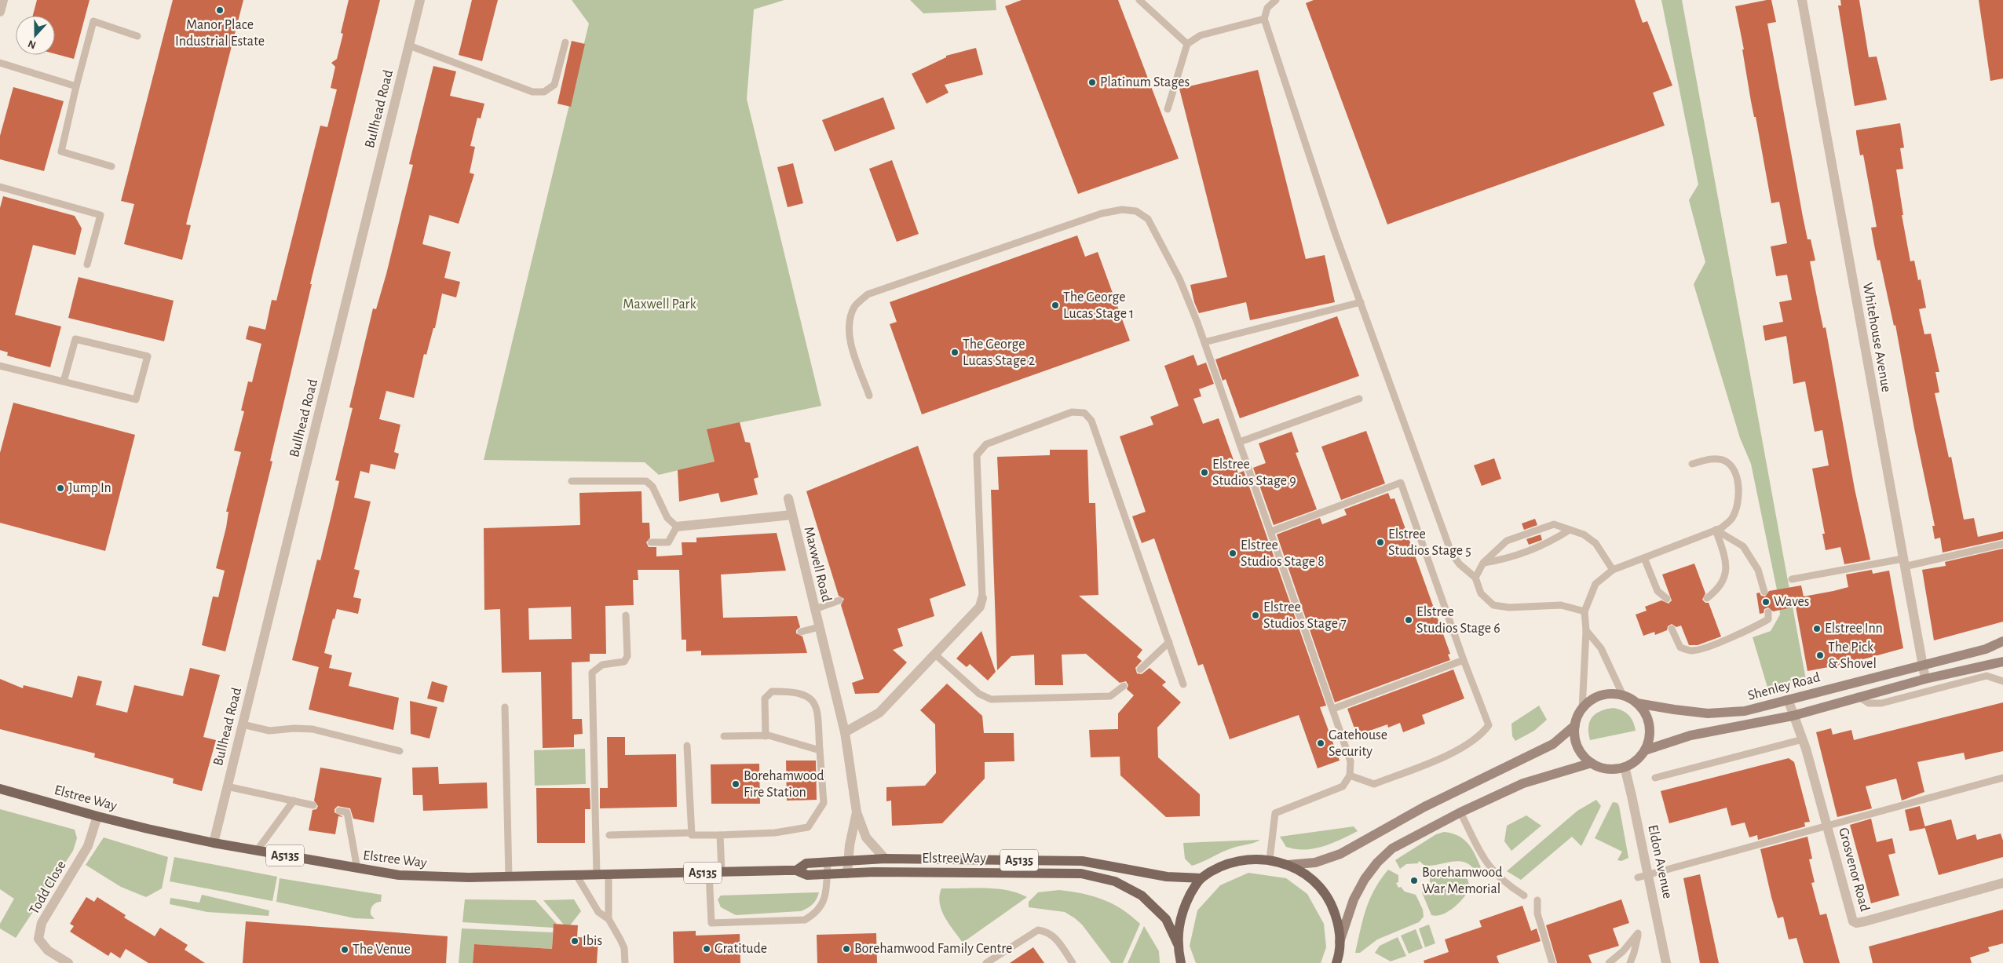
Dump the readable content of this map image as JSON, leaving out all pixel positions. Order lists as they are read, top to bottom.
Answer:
{
  "streets": {
    "main road": ["Shenley Road", "Elstree Way", "A5135"],
    "street": [
      "Bullhead Road",
      "Whitehouse Avenue",
      "Maxwell Road",
      "Eldon Avenue",
      "Grosvenor Road",
      "Todd Close"
    ]
  },
  "crossings": [
    ["Bullhead Road", "Elstree Way"],
    ["Whitehouse Avenue", "Shenley Road"],
    ["Maxwell Road", "Elstree Way"],
    ["Shenley Road", "Eldon Avenue"],
    ["Shenley Road", "Grosvenor Road"],
    ["Elstree Way", "Todd Close"]
  ],
  "parks": ["Maxwell Park"],
  "places": [
    "Manor Place Industrial Estate",
    "Platinum Stages",
    "The George Lucas Stage 1",
    "The George Lucas Stage 2",
    "Elstree Studios Stage 9",
    "Jump In",
    "Elstree Studios Stage 5",
    "Elstree Studios Stage 8",
    "Waves",
    "Elstree Studios Stage 7",
    "Elstree Studios Stage 6",
    "Elstree Inn",
    "The Pick & Shovel",
    "Gatehouse Security",
    "Borehamwood Fire Station",
    "Borehamwood War Memorial",
    "Ibis",
    "Gratitude",
    "Borehamwood Family Centre",
    "The Venue"
  ],
  "north": "bottom"
}
